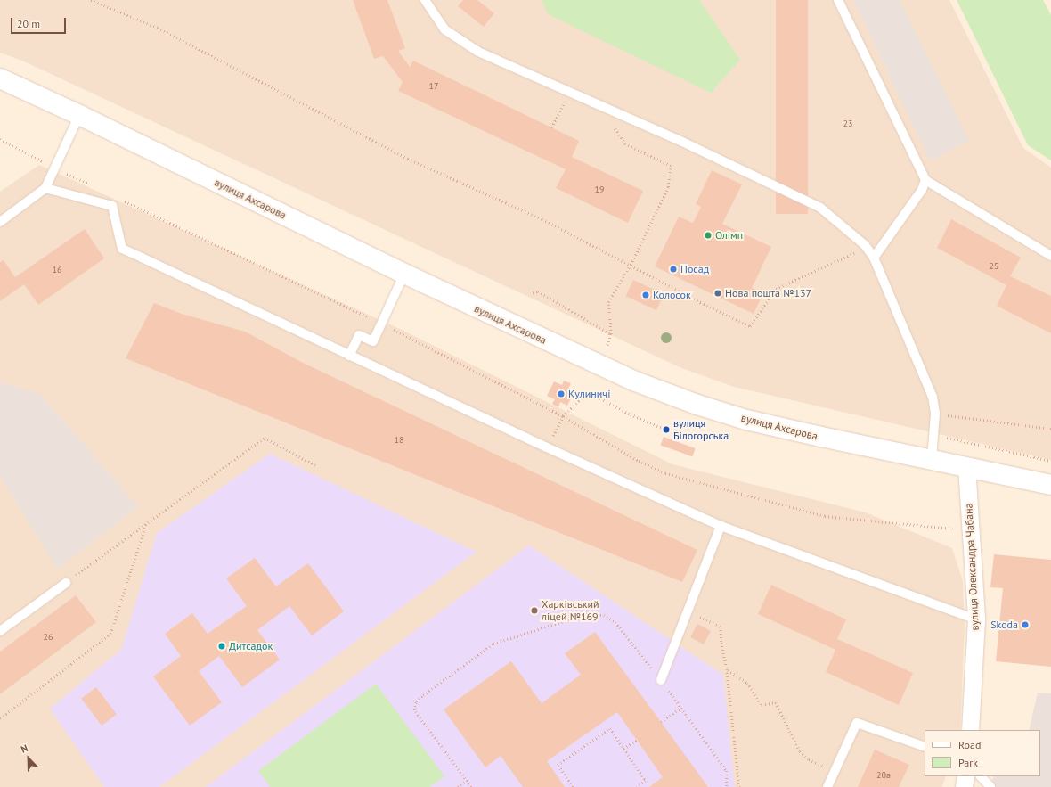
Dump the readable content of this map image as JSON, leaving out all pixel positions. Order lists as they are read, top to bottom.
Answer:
{
  "streets": {
    "main road": ["вулиця Ахсарова"],
    "street": ["вулиця Олександра Чабана"]
  },
  "crossings": [
    ["вулиця Ахсарова", "вулиця Олександра Чабана"]
  ],
  "places": [
    "Олімп",
    "Посад",
    "Нова пошта №137",
    "Колосок",
    "Кулиничі",
    "вулиця Білогорська",
    "Харківський ліцей №169",
    "Skoda",
    "Дитсадок"
  ],
  "house_numbers": [
    "17",
    "23",
    "19",
    "25",
    "16",
    "18",
    "26",
    "20а"
  ],
  "legend": ["Road", "Park"],
  "scale_bar": "20 m",
  "north": "top left"
}
